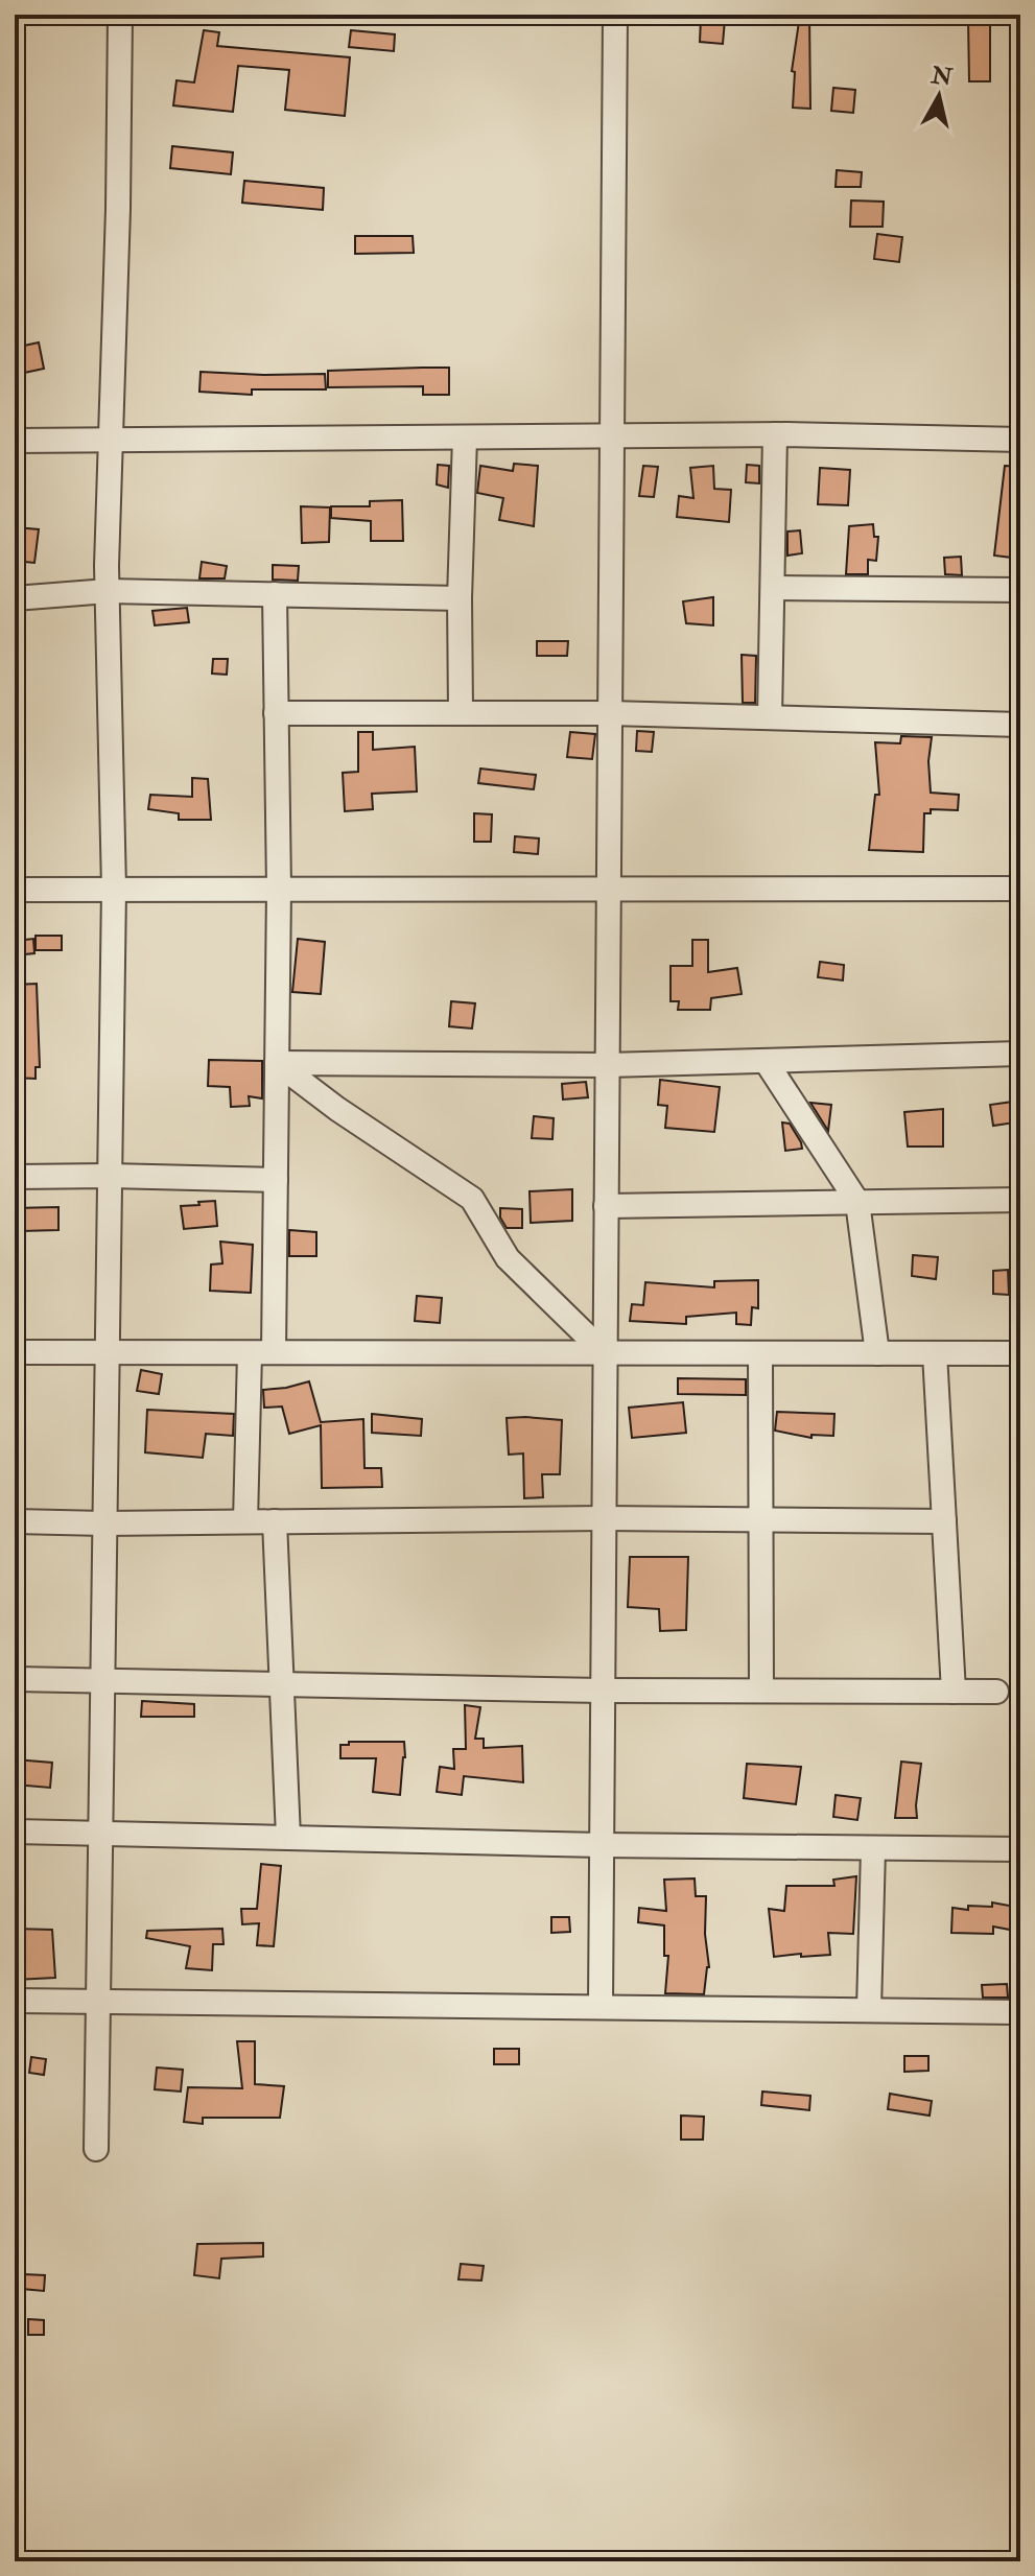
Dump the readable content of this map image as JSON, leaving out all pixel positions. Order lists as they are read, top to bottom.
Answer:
{
  "north": "top"
}
